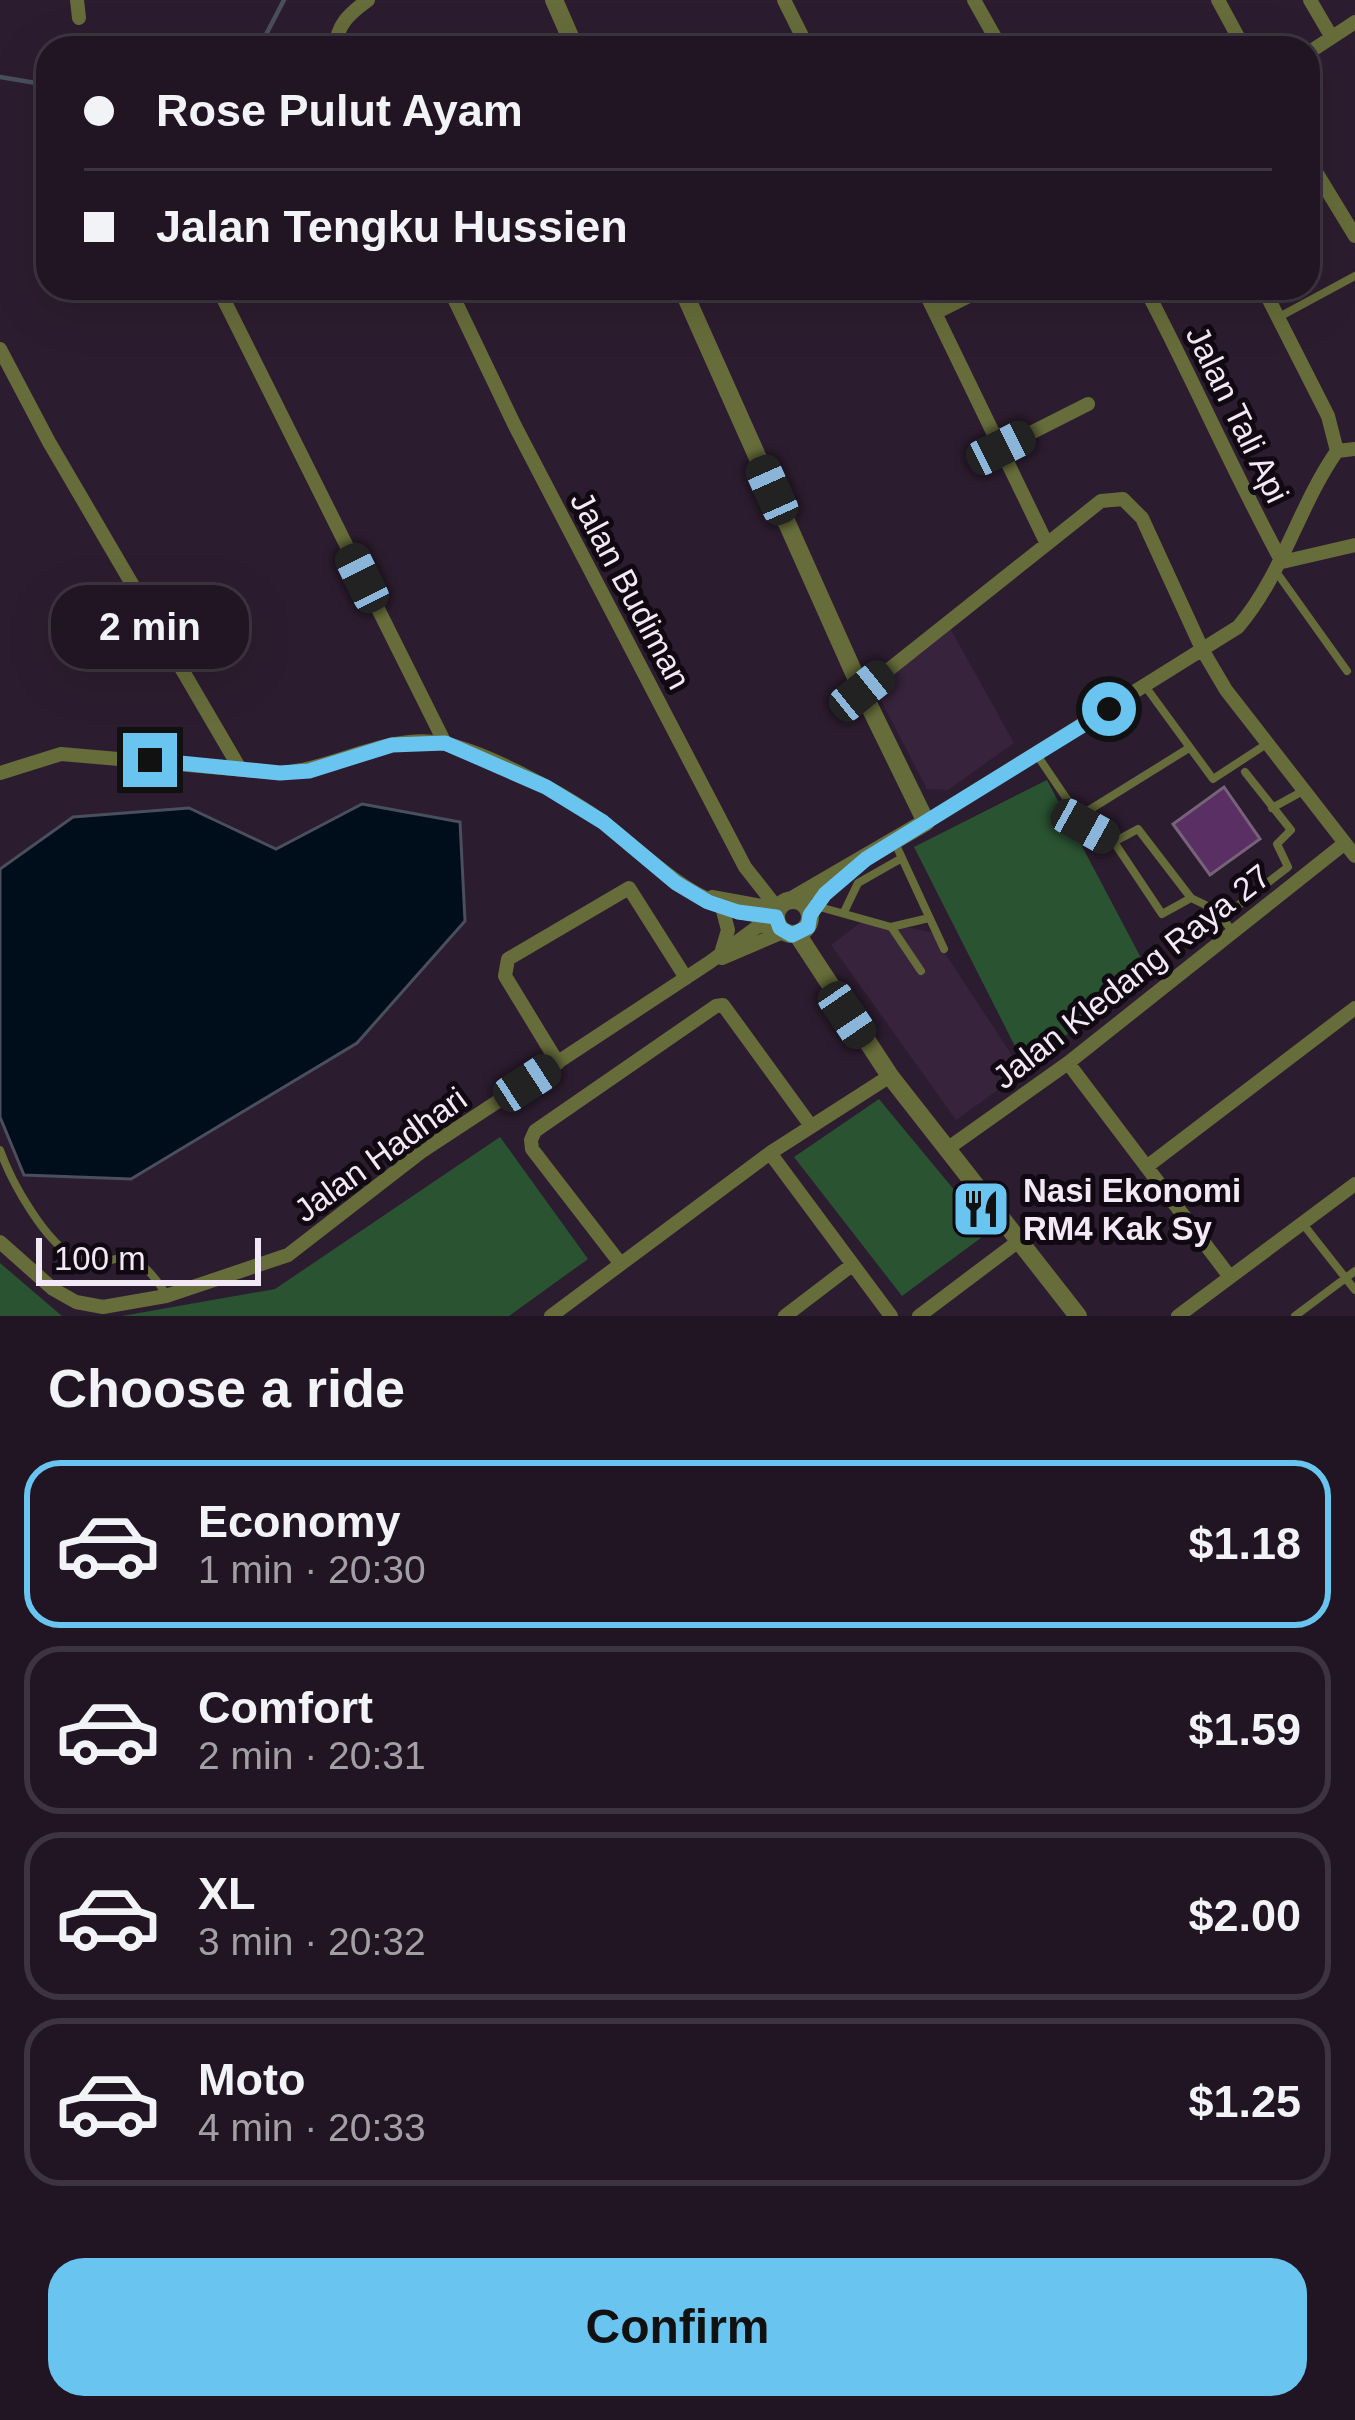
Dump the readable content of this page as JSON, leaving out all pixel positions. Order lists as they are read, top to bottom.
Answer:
{
  "streets": {
    "street": [
      "Jalan Tali Api",
      "Jalan Budiman",
      "Jalan Kledang Raya 27",
      "Jalan Hadhari"
    ]
  },
  "crossings": [
    ["Jalan Budiman", "Jalan Hadhari"]
  ],
  "places": {
    "restaurant": ["Nasi Ekonomi RM4 Kak Sy"]
  },
  "scale_bar": "100 m",
  "page": {
    "banner": ["Rose Pulut Ayam", "Jalan Tengku Hussien"],
    "bubble": "2 min",
    "scale": "100 m",
    "heading": "Choose a ride",
    "list": [
      {
        "name": "Economy",
        "note": "1 min · 20:30",
        "value": "$1.18"
      },
      {
        "name": "Comfort",
        "note": "2 min · 20:31",
        "value": "$1.59"
      },
      {
        "name": "XL",
        "note": "3 min · 20:32",
        "value": "$2.00"
      },
      {
        "name": "Moto",
        "note": "4 min · 20:33",
        "value": "$1.25"
      }
    ],
    "buttons": "Confirm"
  }
}
